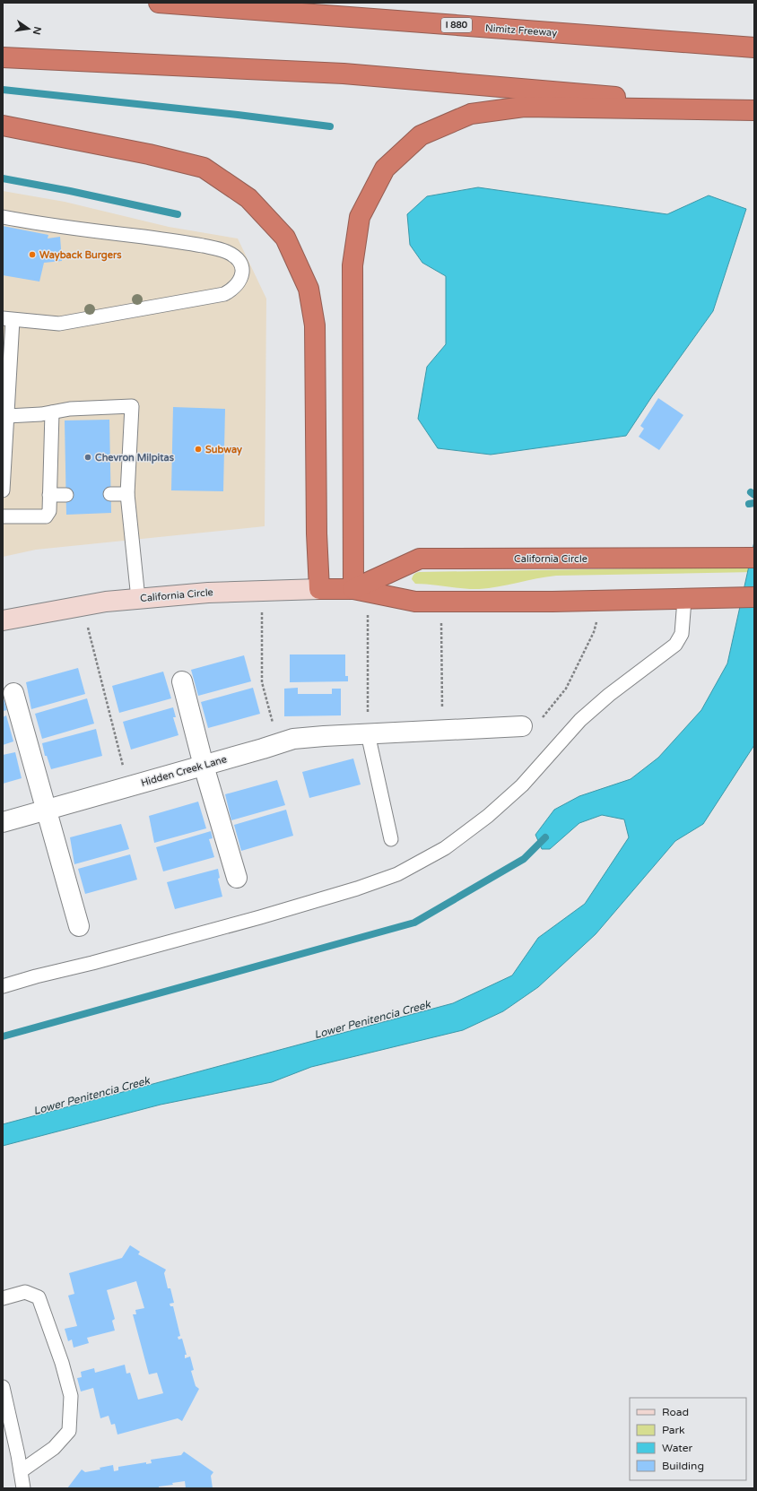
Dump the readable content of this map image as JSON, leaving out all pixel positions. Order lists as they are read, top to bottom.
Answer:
{
  "streets": {
    "highway": ["I 880", "Nimitz Freeway", "California Circle"],
    "street": ["Hidden Creek Lane"]
  },
  "water": ["Lower Penitencia Creek"],
  "places": ["Wayback Burgers", "Subway", "Chevron Milpitas"],
  "legend": [
    "Road",
    "Park",
    "Water",
    "Building"
  ],
  "north": "right"
}
